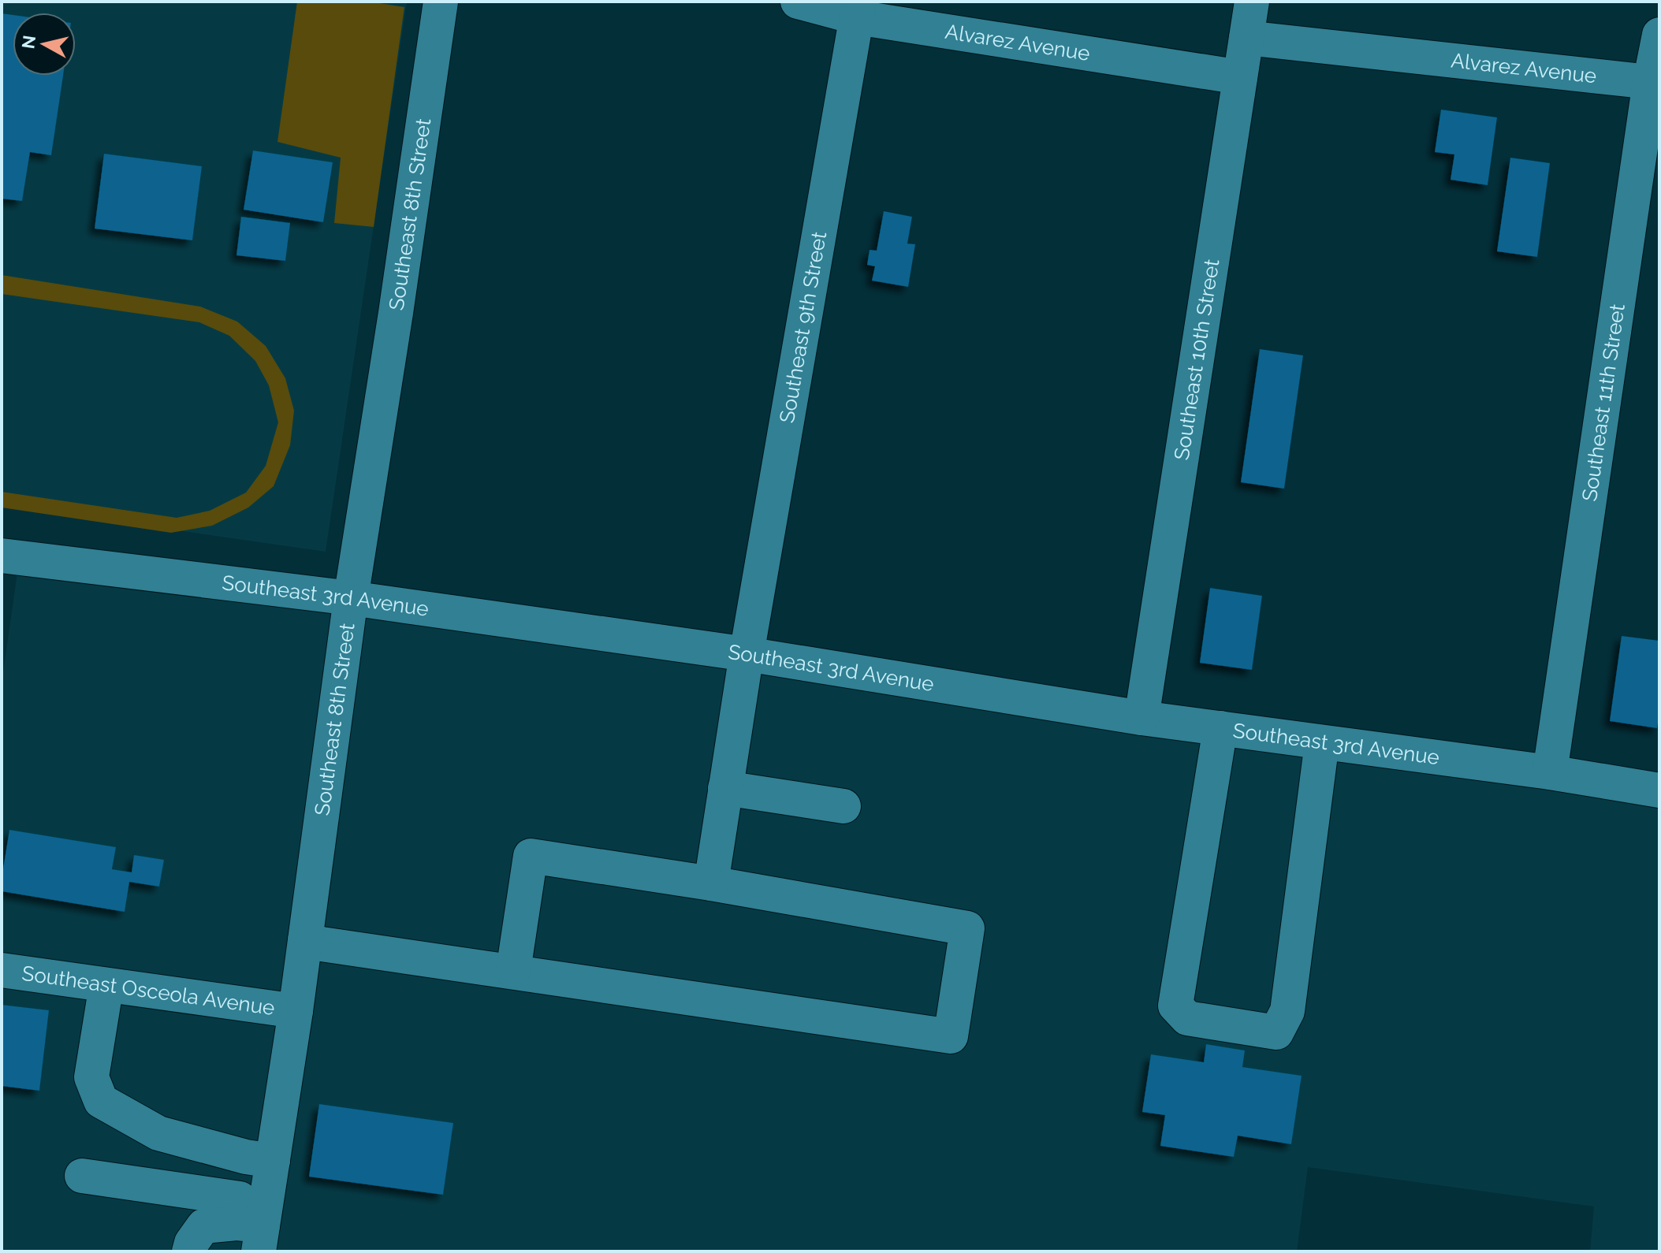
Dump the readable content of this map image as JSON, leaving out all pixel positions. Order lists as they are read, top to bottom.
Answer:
{
  "streets": {
    "street": [
      "Alvarez Avenue",
      "Southeast 8th Street",
      "Southeast 9th Street",
      "Southeast 10th Street",
      "Southeast 11th Street",
      "Southeast 3rd Avenue",
      "Southeast Osceola Avenue"
    ]
  },
  "crossings": [
    ["Alvarez Avenue", "Southeast 9th Street"],
    ["Alvarez Avenue", "Southeast 10th Street"],
    ["Alvarez Avenue", "Southeast 11th Street"],
    ["Southeast 8th Street", "Southeast 3rd Avenue"],
    ["Southeast 8th Street", "Southeast Osceola Avenue"],
    ["Southeast 9th Street", "Southeast 3rd Avenue"],
    ["Southeast 10th Street", "Southeast 3rd Avenue"],
    ["Southeast 11th Street", "Southeast 3rd Avenue"]
  ],
  "north": "left"
}
